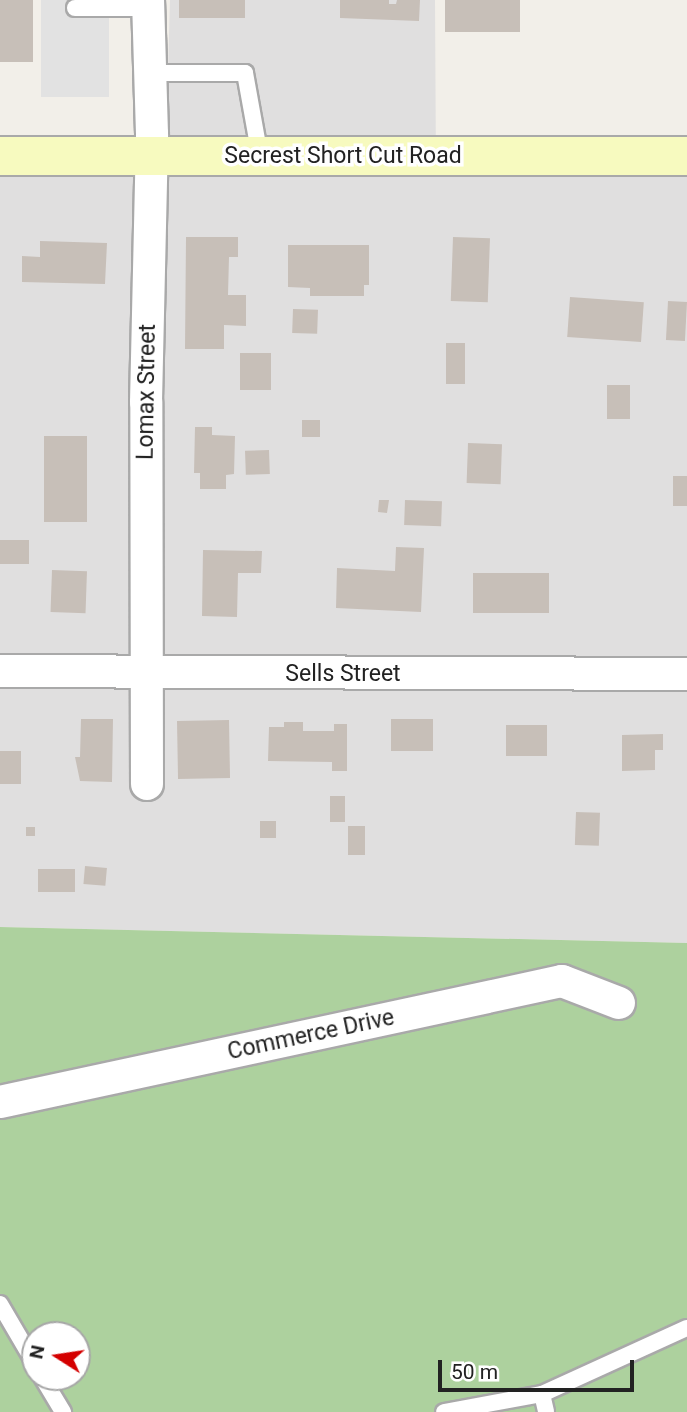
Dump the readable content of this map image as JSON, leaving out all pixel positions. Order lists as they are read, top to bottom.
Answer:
{
  "streets": {
    "street": [
      "Secrest Short Cut Road",
      "Lomax Street",
      "Sells Street",
      "Commerce Drive"
    ]
  },
  "crossings": [
    ["Secrest Short Cut Road", "Lomax Street"],
    ["Lomax Street", "Sells Street"]
  ],
  "scale_bar": "50 m",
  "north": "left"
}
